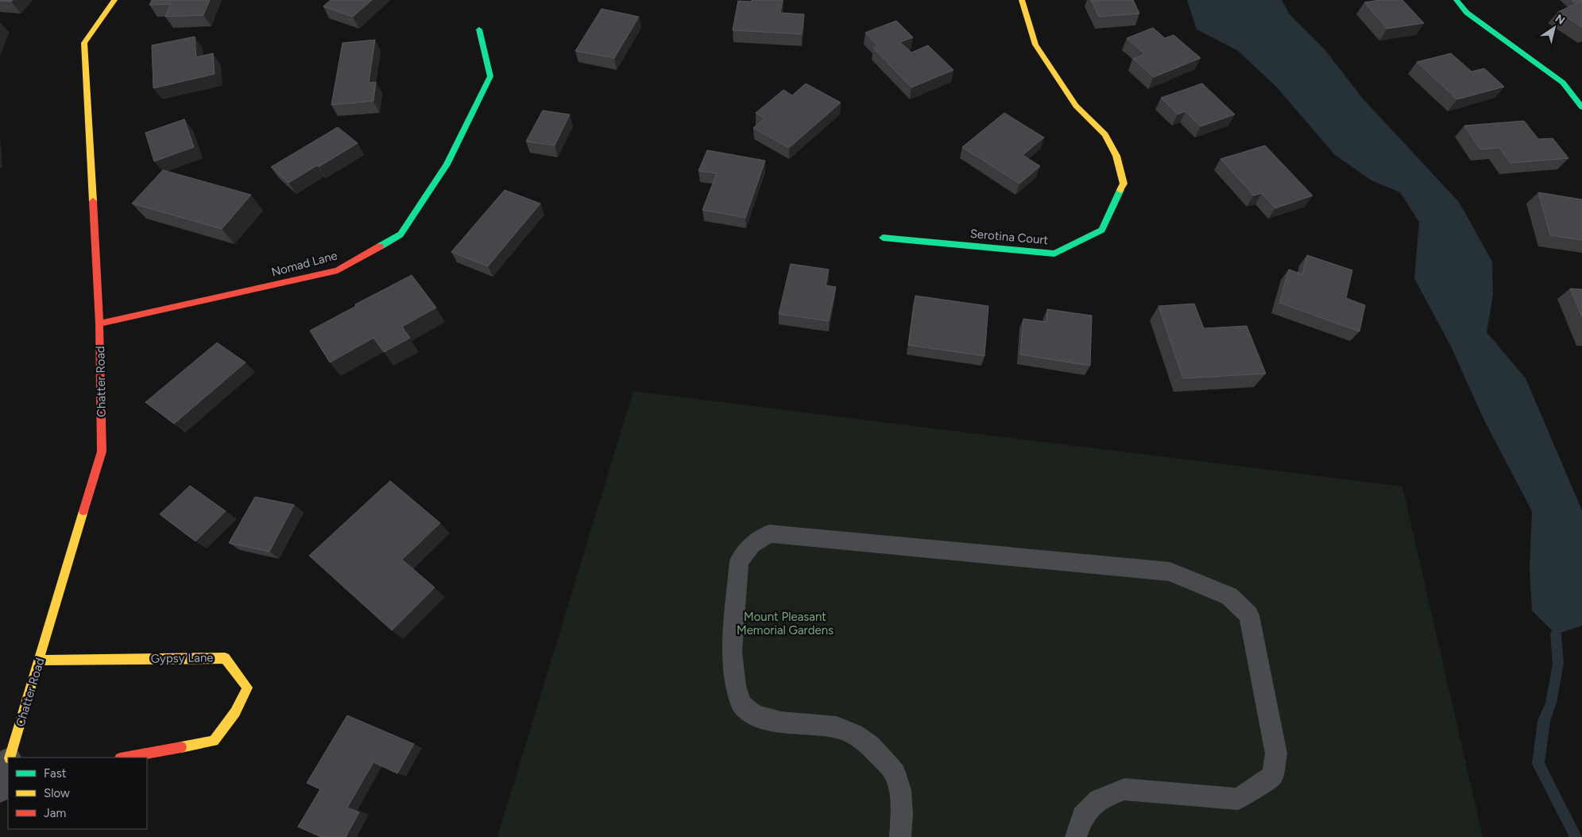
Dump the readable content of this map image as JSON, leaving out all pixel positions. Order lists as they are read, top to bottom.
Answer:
{
  "streets": {
    "street": [
      "Serotina Court",
      "Nomad Lane",
      "Chatter Road",
      "Gypsy Lane"
    ]
  },
  "crossings": [
    ["Nomad Lane", "Chatter Road"],
    ["Chatter Road", "Gypsy Lane"]
  ],
  "parks": ["Mount Pleasant Memorial Gardens"],
  "legend": ["Fast", "Slow", "Jam"],
  "north": "top right"
}
